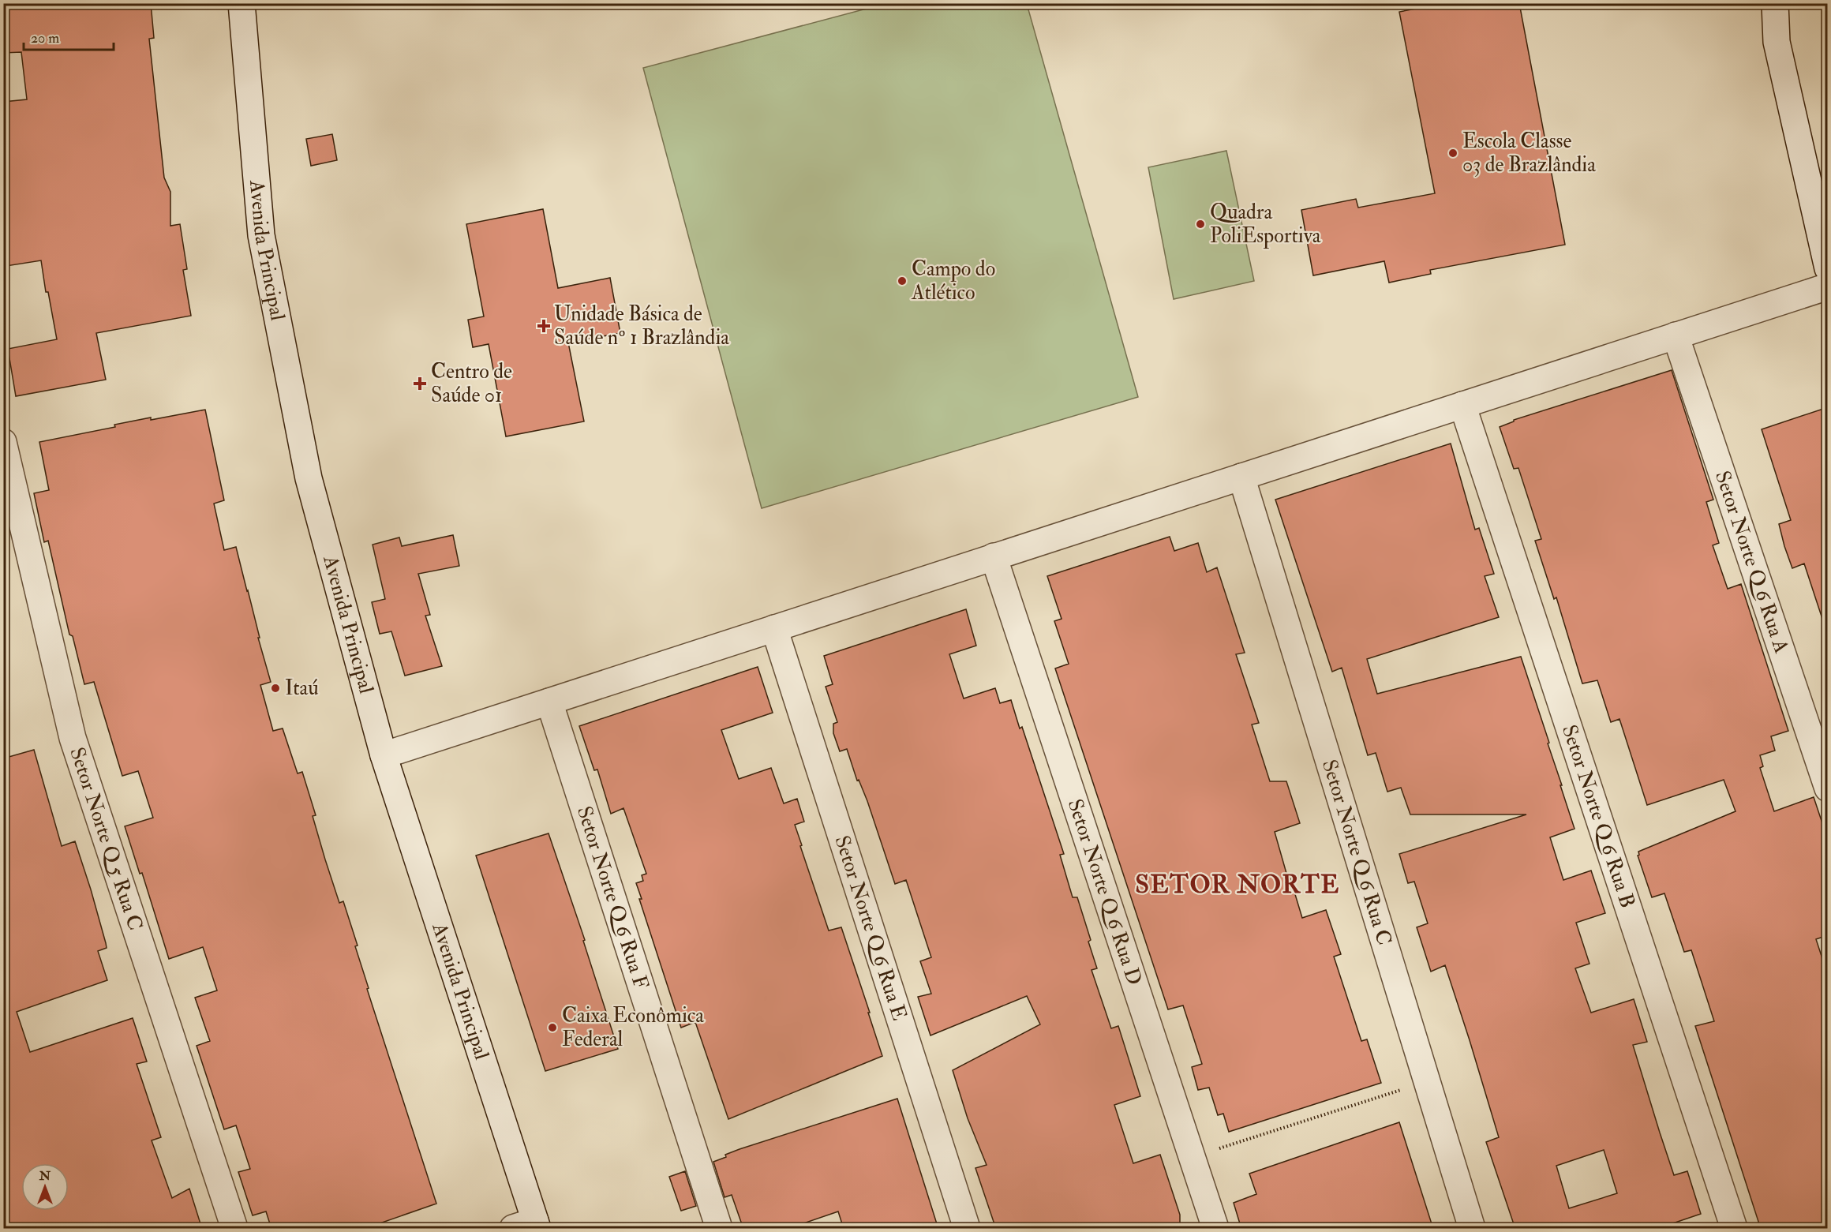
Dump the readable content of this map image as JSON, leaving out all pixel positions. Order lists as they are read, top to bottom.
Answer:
{
  "streets": {
    "street": [
      "Avenida Principal",
      "Setor Norte Q 6 Rua A",
      "Setor Norte Q 6 Rua B",
      "Setor Norte Q 5 Rua C",
      "Setor Norte Q 6 Rua C",
      "Setor Norte Q 6 Rua D",
      "Setor Norte Q 6 Rua F",
      "Setor Norte Q 6 Rua E"
    ]
  },
  "districts": ["SETOR NORTE"],
  "places": {
    "other": [
      "Escola Classe 03 de Brazlândia",
      "Quadra PoliEsportiva",
      "Campo do Atlético",
      "Itaú",
      "Caixa Econômica Federal"
    ],
    "health": ["Unidade Básica de Saúde nº 1 Brazlândia", "Centro de Saúde 01"]
  },
  "scale_bar": "20 m",
  "north": "top"
}
